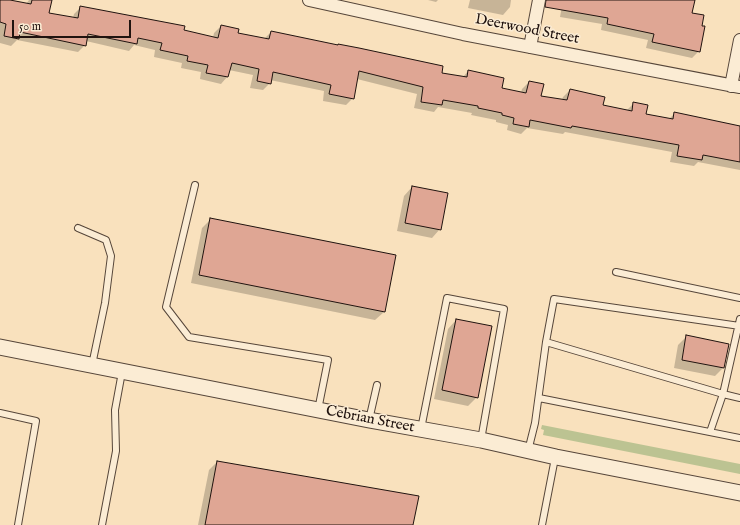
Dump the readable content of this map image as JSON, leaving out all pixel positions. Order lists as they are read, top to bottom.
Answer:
{
  "streets": {
    "street": ["Deerwood Street", "Cebrian Street"]
  },
  "scale_bar": "50 m"
}
